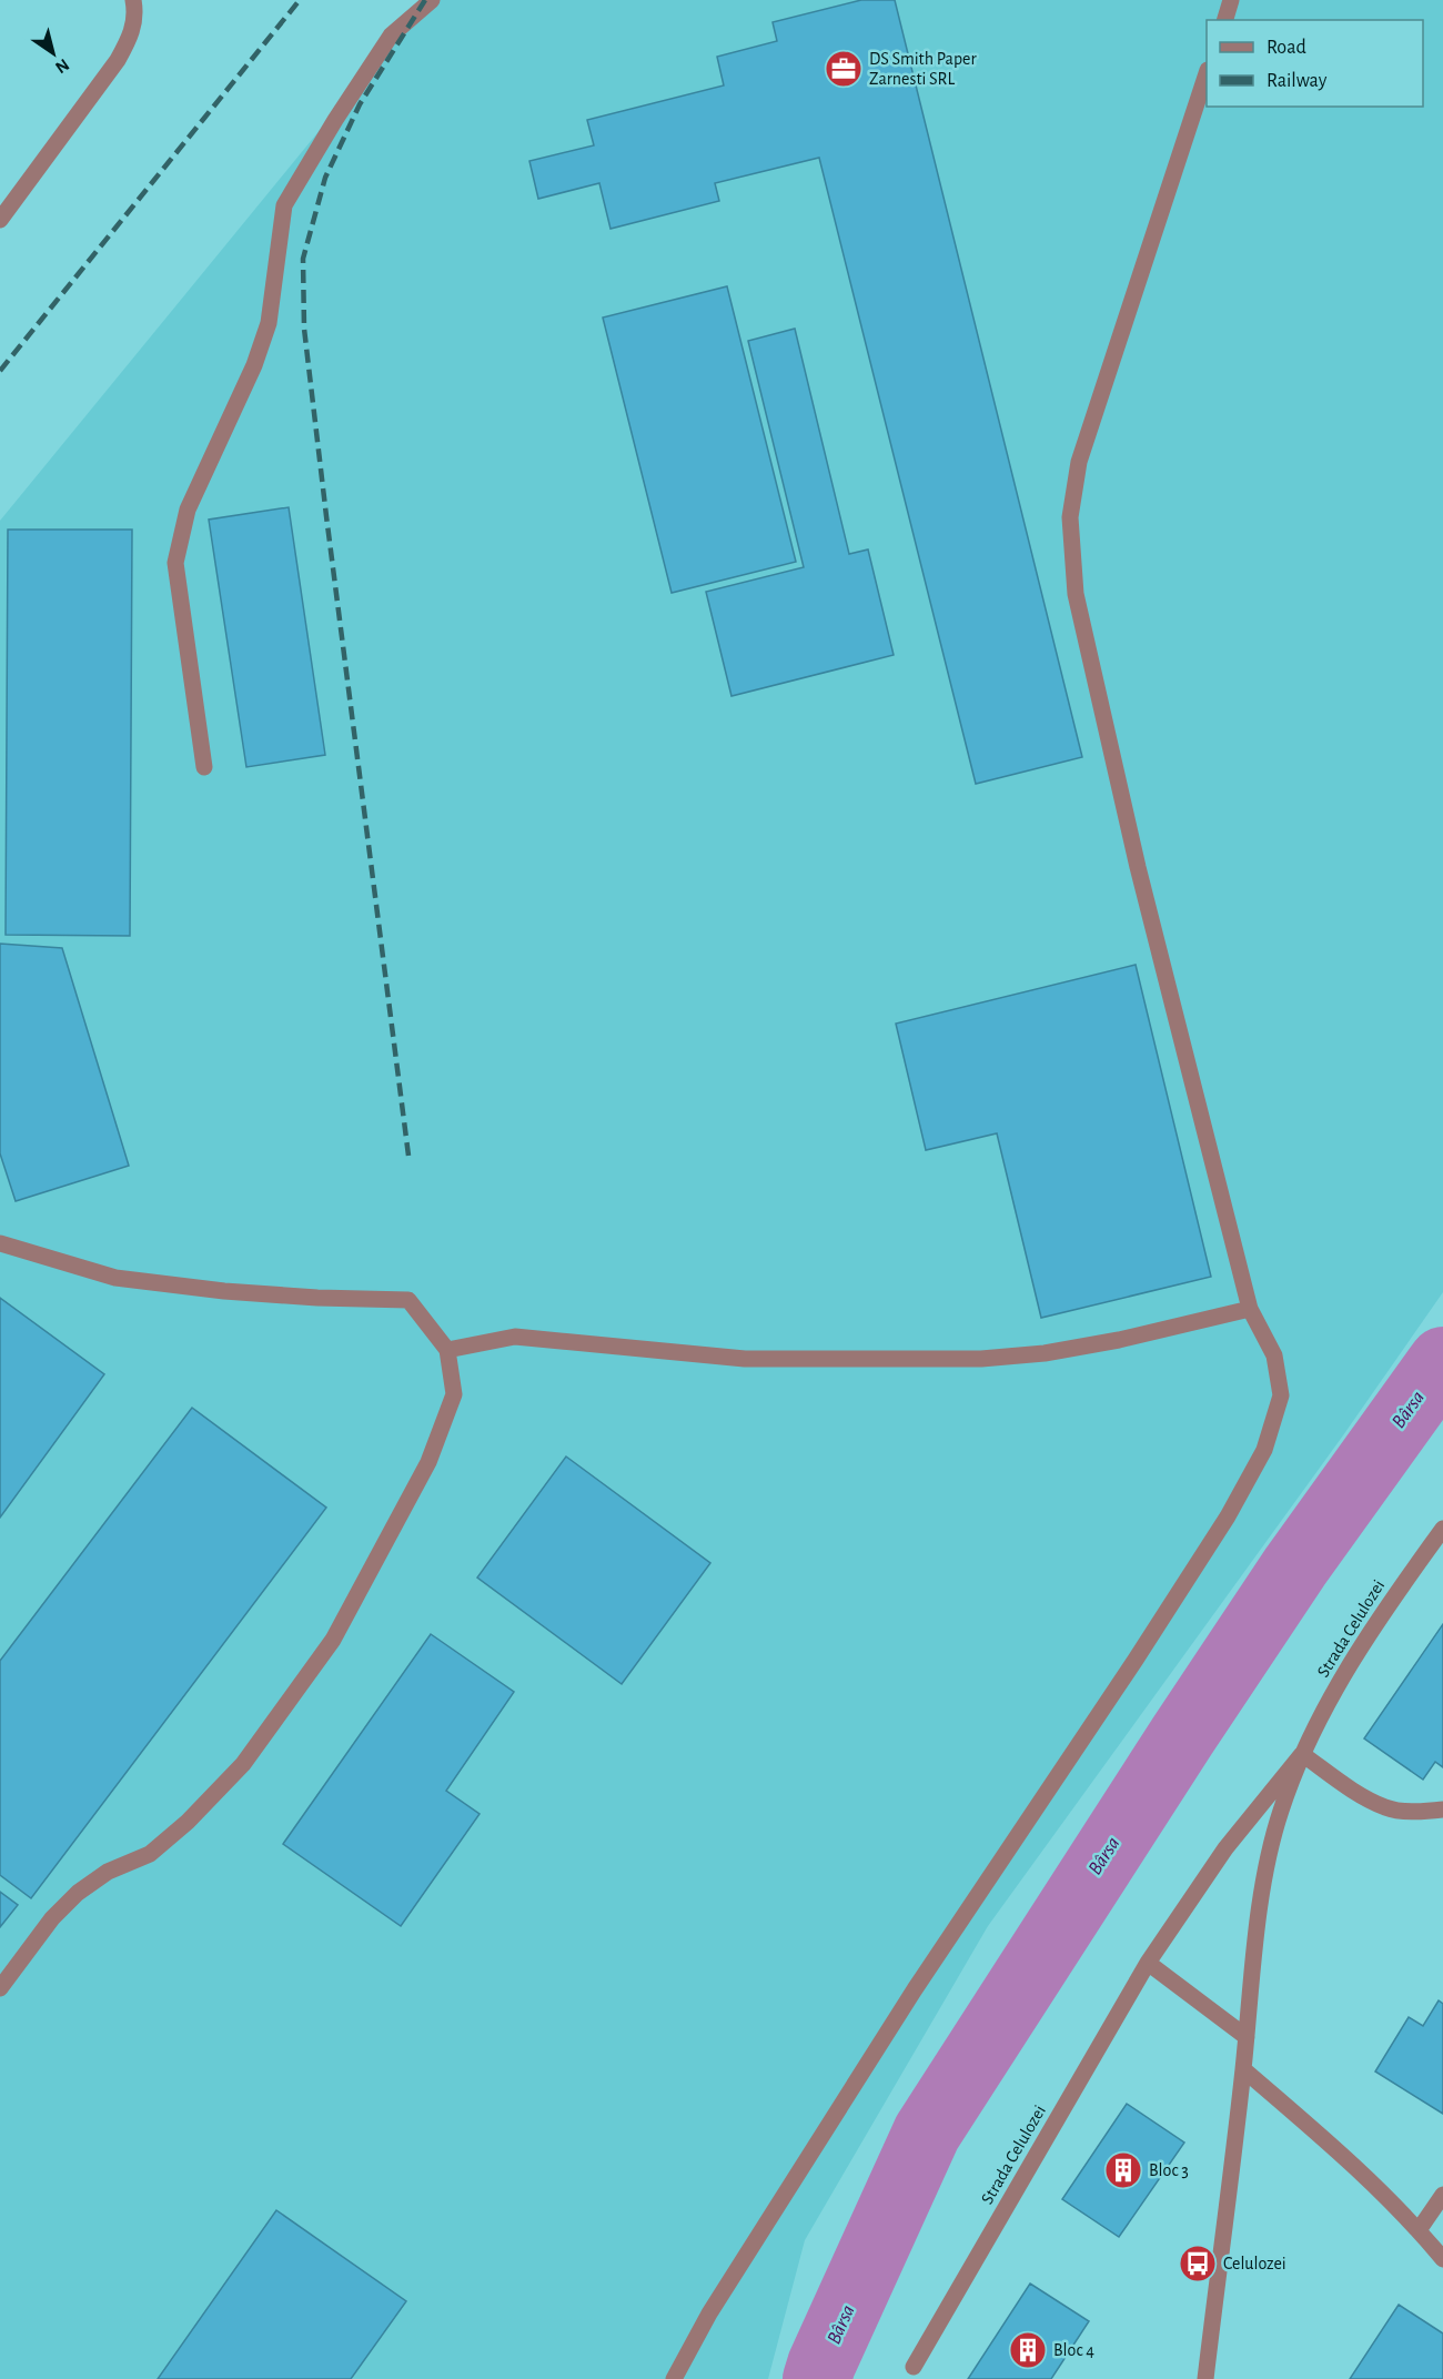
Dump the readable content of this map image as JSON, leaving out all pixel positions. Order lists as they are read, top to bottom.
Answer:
{
  "streets": {
    "street": ["Strada Celulozei"]
  },
  "water": ["Bârsa"],
  "places": {
    "office": ["DS Smith Paper Zarnesti SRL"],
    "building": ["Bloc 3", "Bloc 4"],
    "bus stop": ["Celulozei"]
  },
  "legend": ["Road", "Railway"],
  "north": "bottom right"
}
